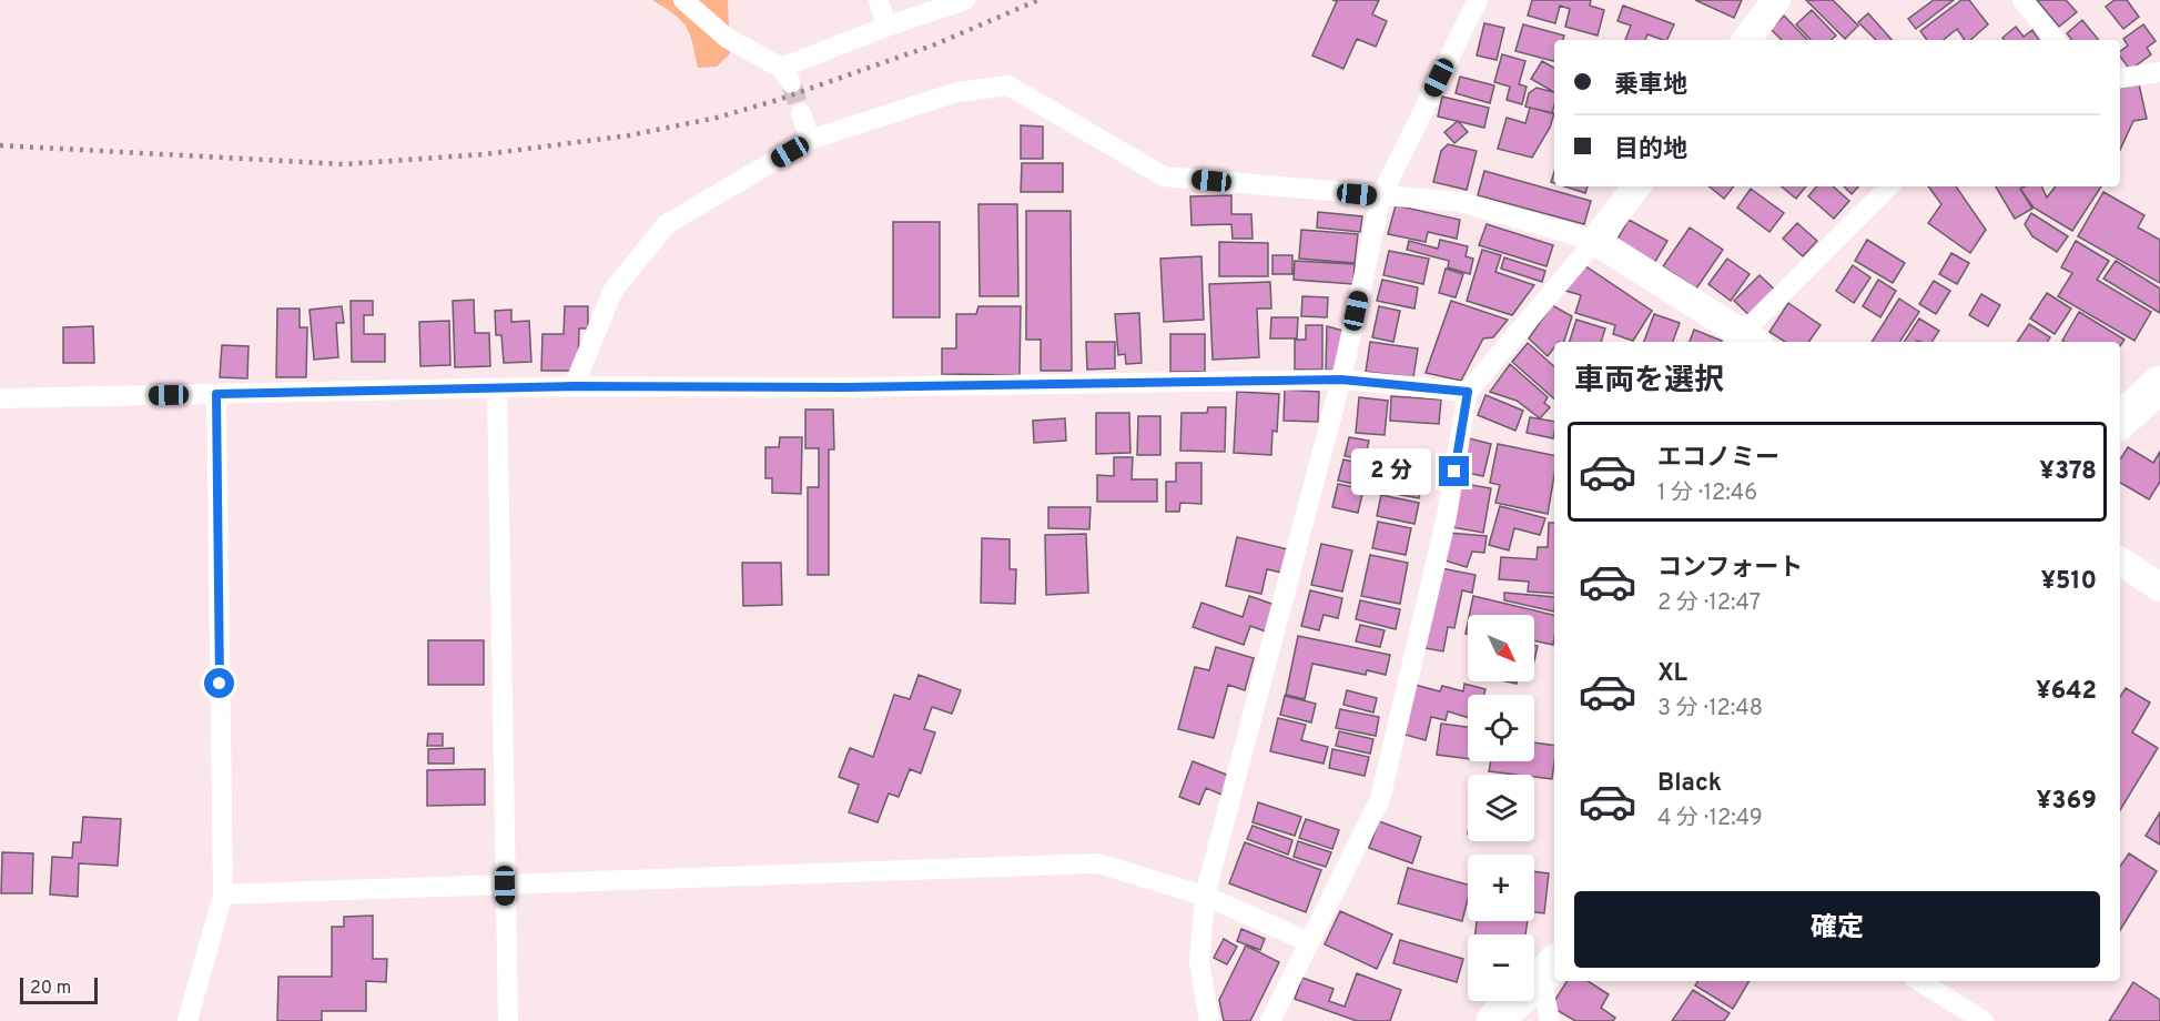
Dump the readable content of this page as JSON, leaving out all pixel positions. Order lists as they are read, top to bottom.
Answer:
{
  "scale_bar": "20 m",
  "north": "bottom right",
  "page": {
    "banner": ["乗車地", "目的地"],
    "heading": "車両を選択",
    "list": [
      {
        "name": "エコノミー",
        "note": "1 分 · 12:46",
        "value": "¥378"
      },
      {
        "name": "コンフォート",
        "note": "2 分 · 12:47",
        "value": "¥510"
      },
      {
        "name": "XL",
        "note": "3 分 · 12:48",
        "value": "¥642"
      },
      {
        "name": "Black",
        "note": "4 分 · 12:49",
        "value": "¥369"
      }
    ],
    "bubble": "2 分",
    "map_buttons": ["+", "−"],
    "buttons": "確定",
    "scale": "20 m"
  }
}
